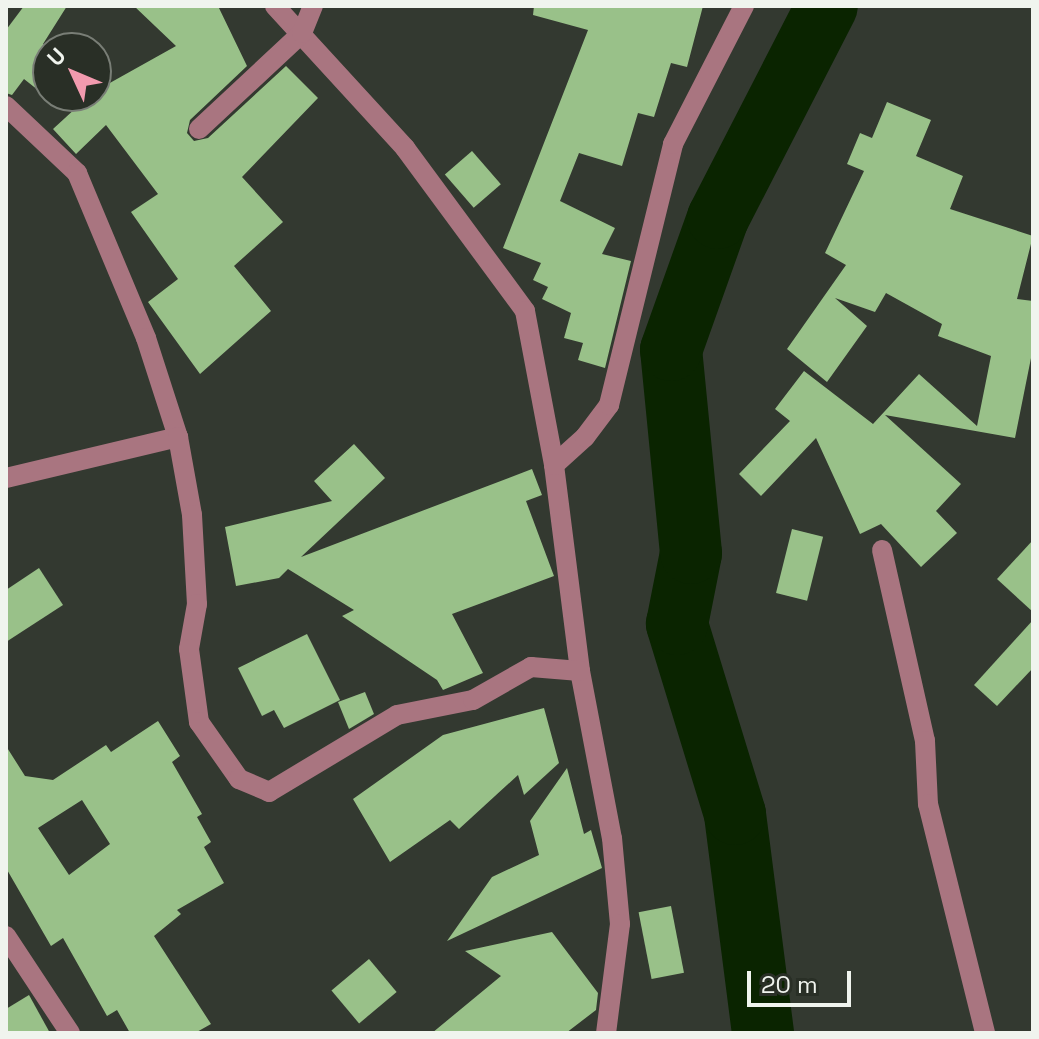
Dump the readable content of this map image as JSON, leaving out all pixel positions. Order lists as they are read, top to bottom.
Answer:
{
  "scale_bar": "20 m",
  "north": "top left"
}
